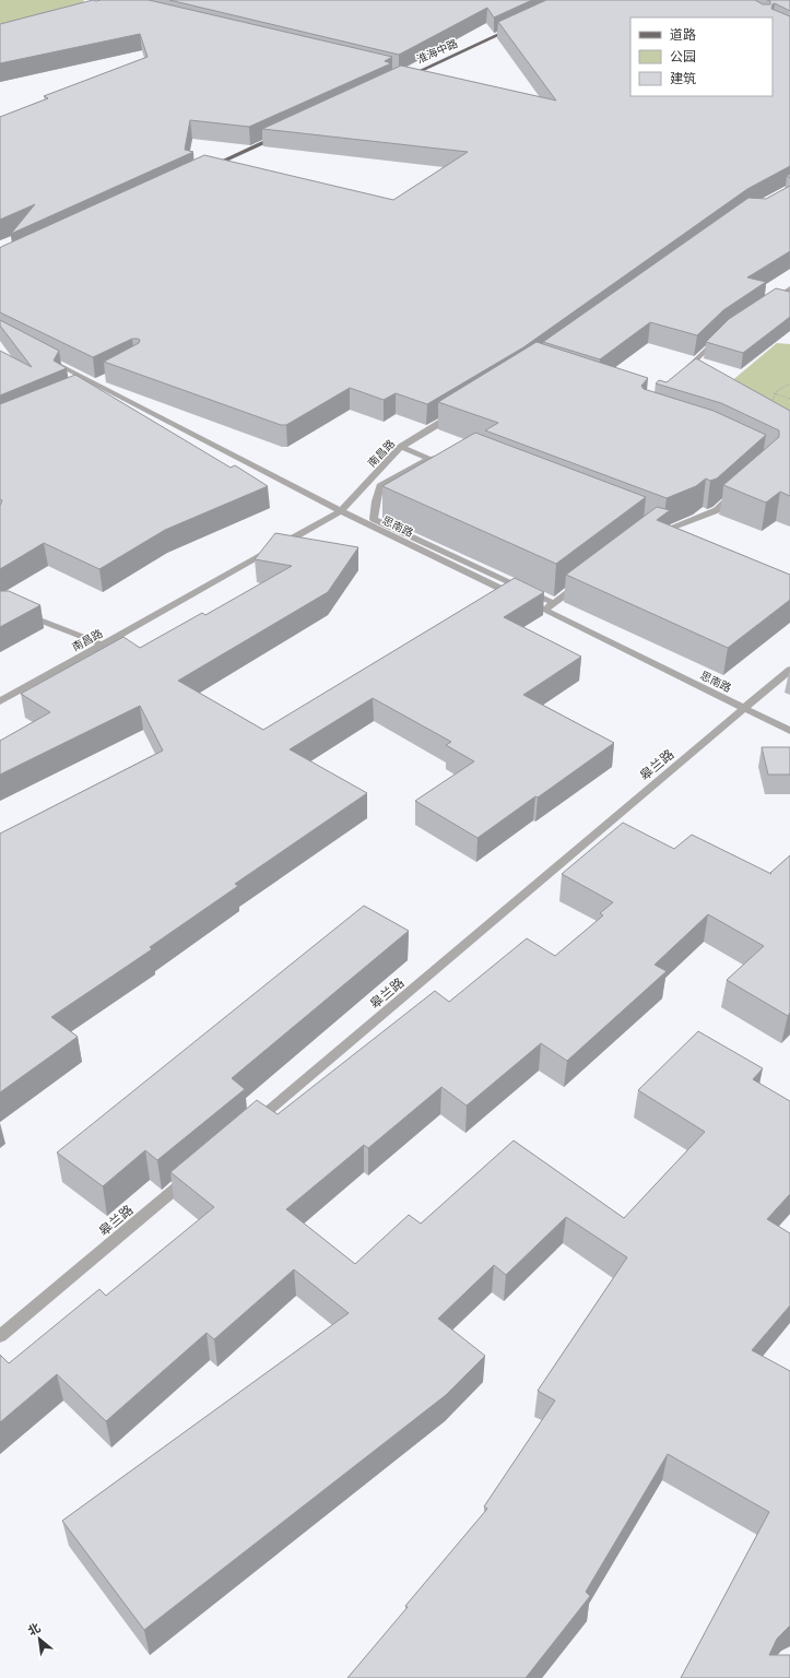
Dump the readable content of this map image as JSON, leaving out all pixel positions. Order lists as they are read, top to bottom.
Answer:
{
  "streets": {
    "main road": ["淮海中路"],
    "street": ["南昌路", "思南路", "皋兰路"]
  },
  "crossings": [
    ["南昌路", "思南路"],
    ["思南路", "皋兰路"]
  ],
  "legend": ["道路", "公园", "建筑"],
  "north": "top left"
}
